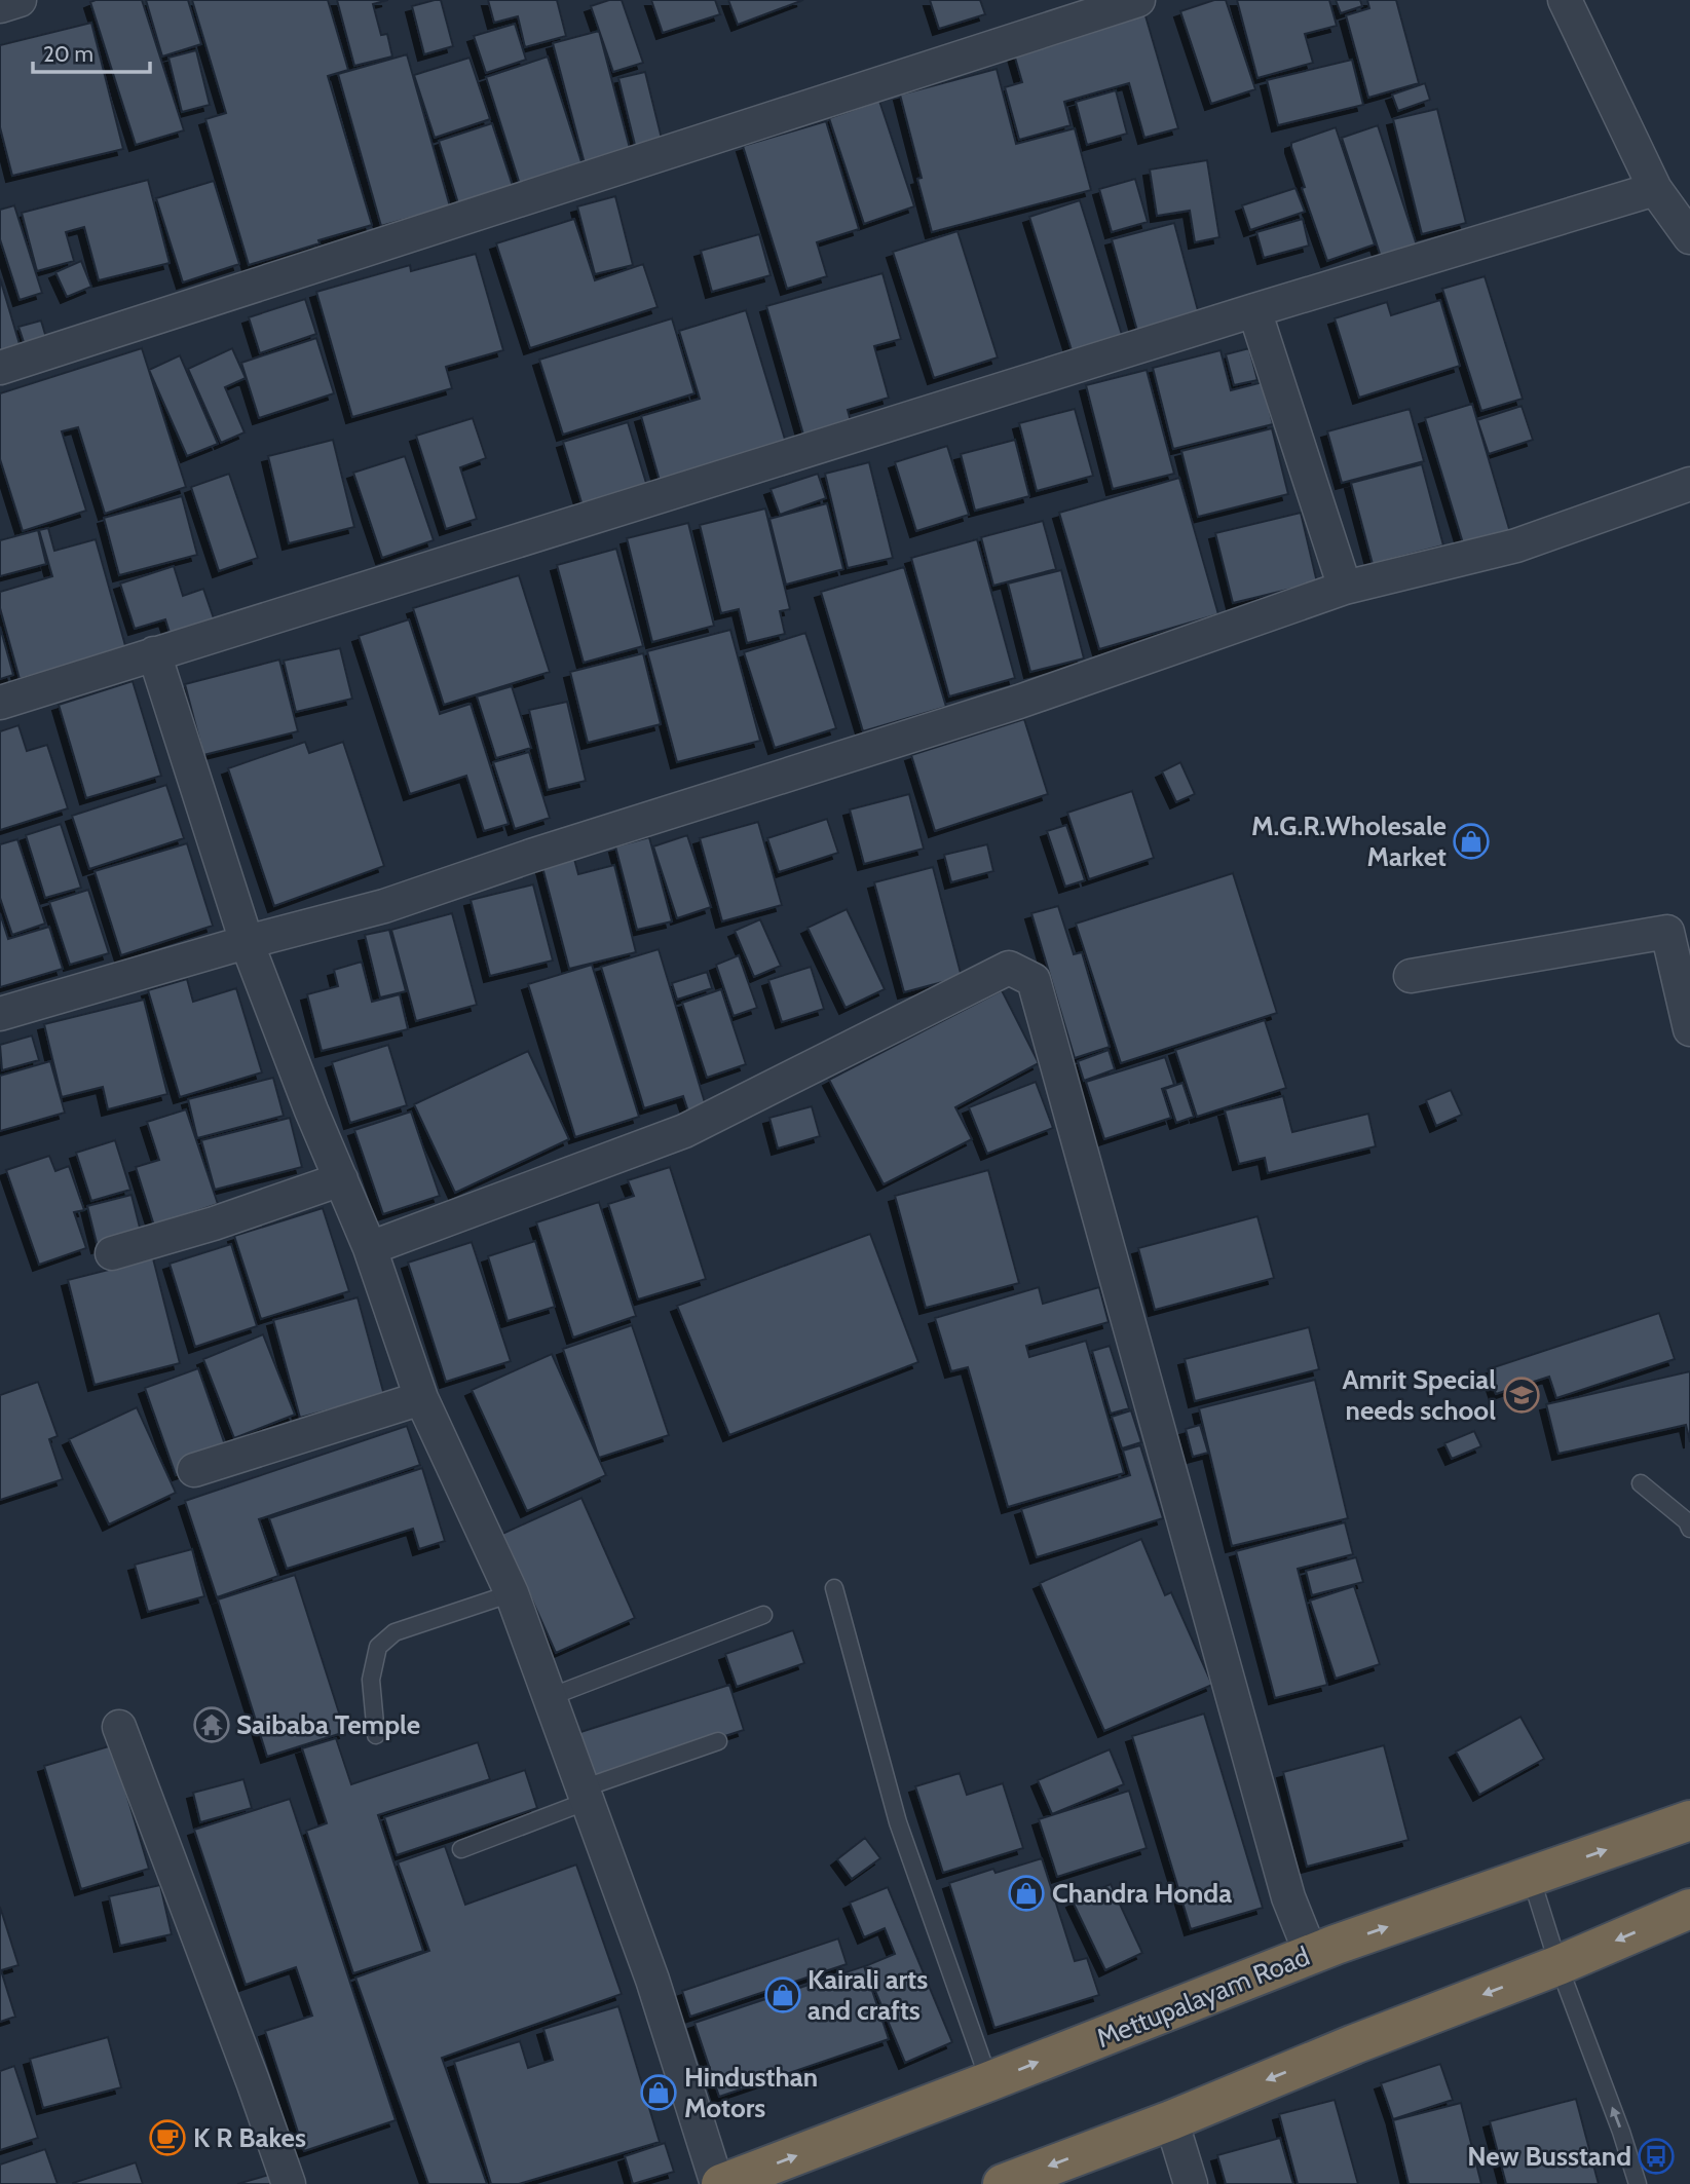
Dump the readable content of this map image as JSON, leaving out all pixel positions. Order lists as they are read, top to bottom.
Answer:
{
  "streets": {
    "highway": ["Mettupalayam Road"]
  },
  "places": {
    "shop": [
      "M.G.R.Wholesale Market",
      "Chandra Honda",
      "Kairali arts and crafts",
      "Hindusthan Motors"
    ],
    "school or university": ["Amrit Special needs school"],
    "temple": ["Saibaba Temple"],
    "cafe": ["K R Bakes"],
    "bus stop": ["New Busstand"]
  },
  "scale_bar": "20 m"
}
